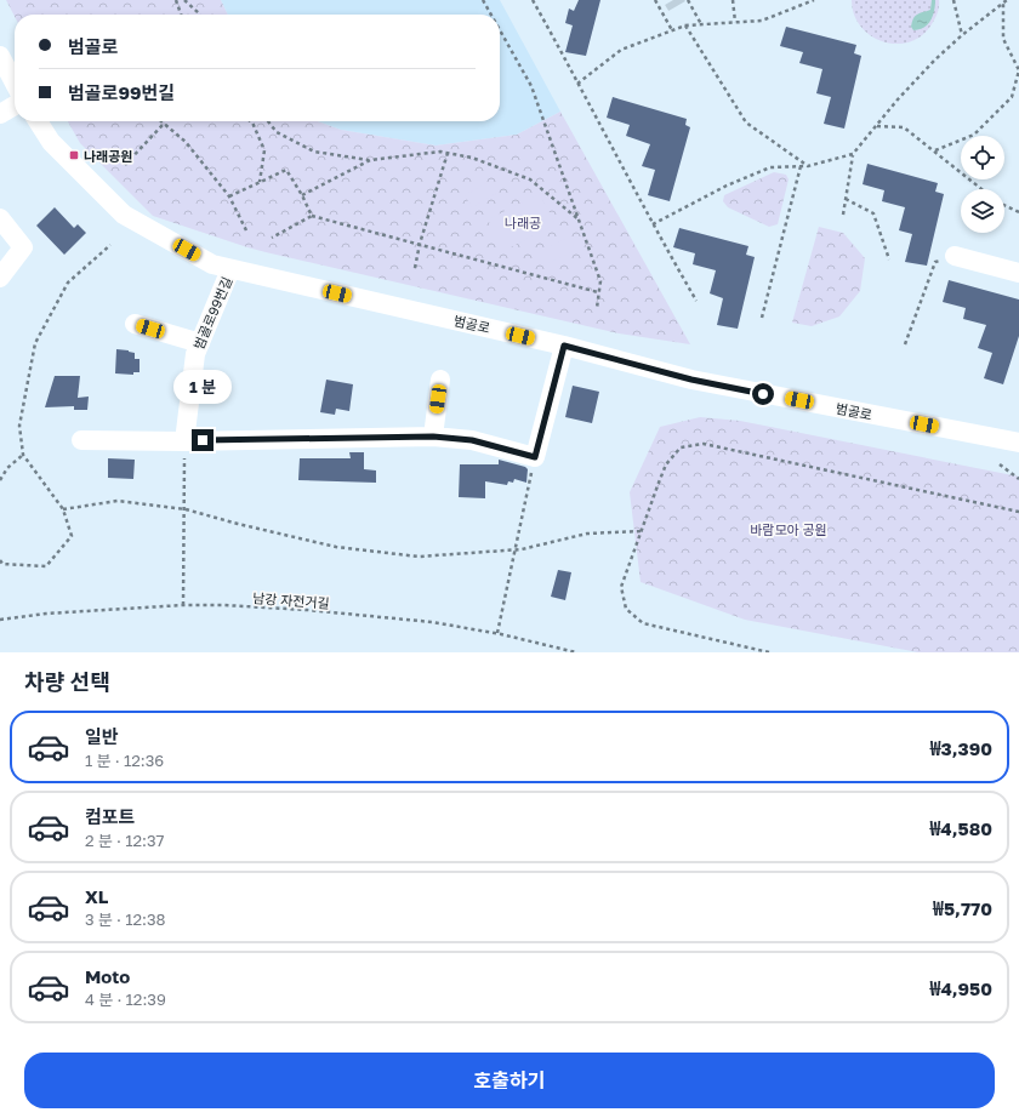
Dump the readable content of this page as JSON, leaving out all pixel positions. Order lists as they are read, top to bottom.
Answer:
{
  "streets": {
    "street": ["범골로99번길", "범골로"],
    "path": ["남강 자전거길"]
  },
  "crossings": [
    ["범골로99번길", "범골로"]
  ],
  "parks": ["나래공", "바람모아 공원"],
  "places": {
    "transit": ["나래공원"]
  },
  "page": {
    "banner": ["범골로", "범골로99번길"],
    "bubble": "1 분",
    "heading": "차량 선택",
    "list": [
      {
        "name": "일반",
        "note": "1 분 · 12:36",
        "value": "₩3,390"
      },
      {
        "name": "컴포트",
        "note": "2 분 · 12:37",
        "value": "₩4,580"
      },
      {
        "name": "XL",
        "note": "3 분 · 12:38",
        "value": "₩5,770"
      },
      {
        "name": "Moto",
        "note": "4 분 · 12:39",
        "value": "₩4,950"
      }
    ],
    "buttons": "호출하기"
  }
}
